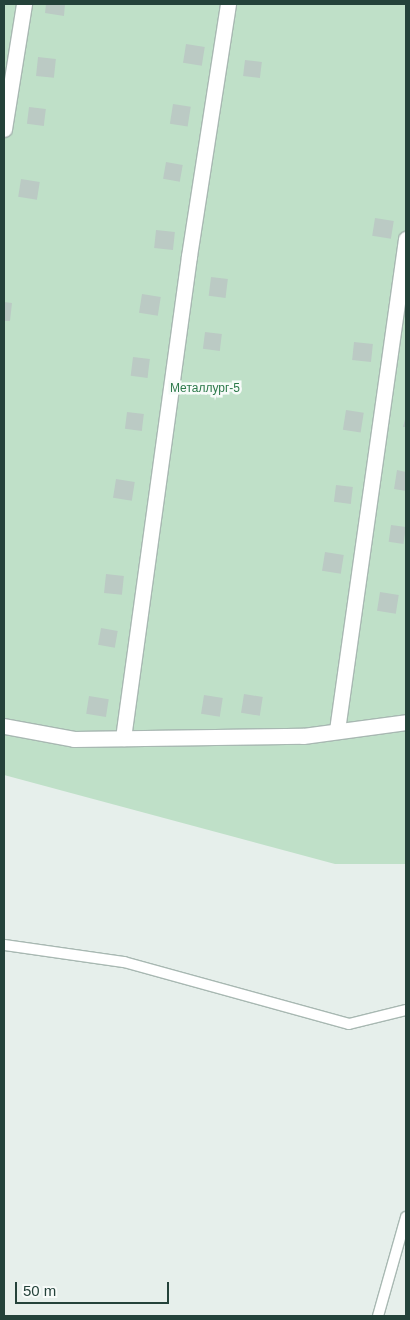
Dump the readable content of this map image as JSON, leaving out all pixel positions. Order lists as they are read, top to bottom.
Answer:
{
  "parks": ["Металлург-5"],
  "scale_bar": "50 m"
}
